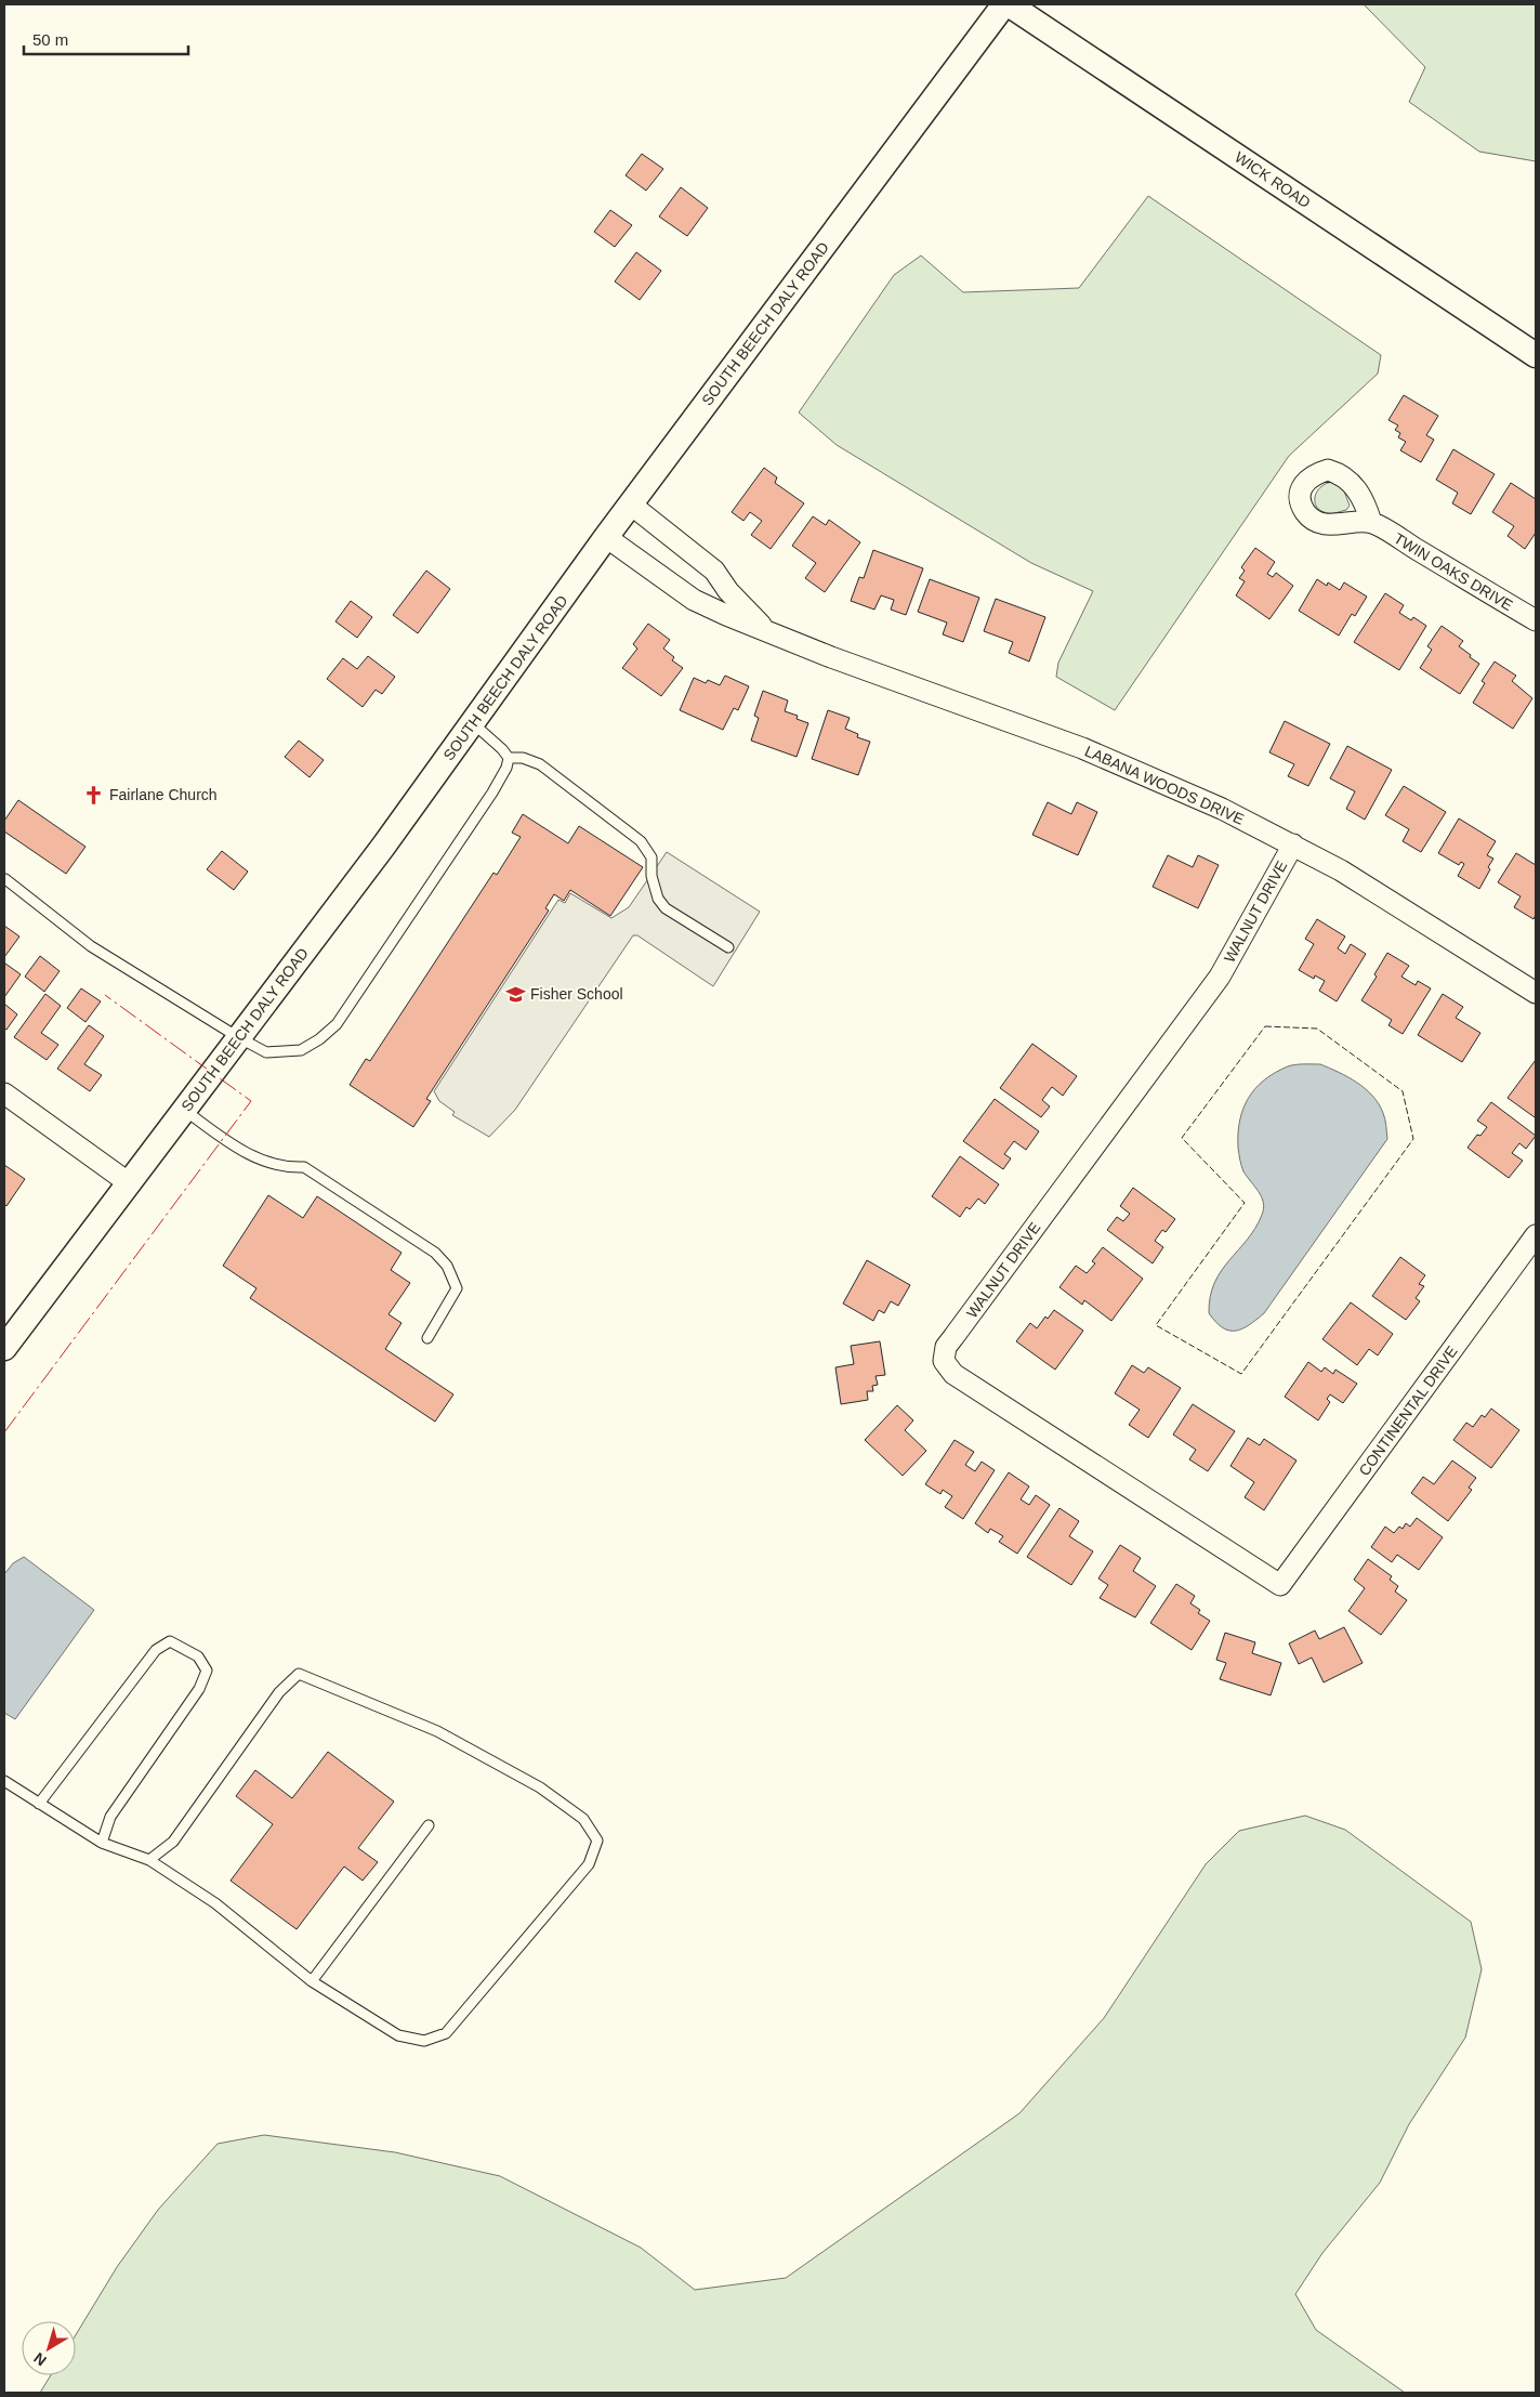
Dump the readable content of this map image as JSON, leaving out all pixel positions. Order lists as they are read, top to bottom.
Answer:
{
  "streets": {
    "street": [
      "WICK ROAD",
      "SOUTH BEECH DALY ROAD",
      "TWIN OAKS DRIVE",
      "LABANA WOODS DRIVE",
      "WALNUT DRIVE",
      "CONTINENTAL DRIVE"
    ]
  },
  "crossings": [
    ["SOUTH BEECH DALY ROAD", "LABANA WOODS DRIVE"],
    ["LABANA WOODS DRIVE", "WALNUT DRIVE"],
    ["WALNUT DRIVE", "CONTINENTAL DRIVE"]
  ],
  "places": {
    "church": ["Fairlane Church"],
    "school or university": ["Fisher School"]
  },
  "scale_bar": "50 m",
  "north": "bottom left"
}
